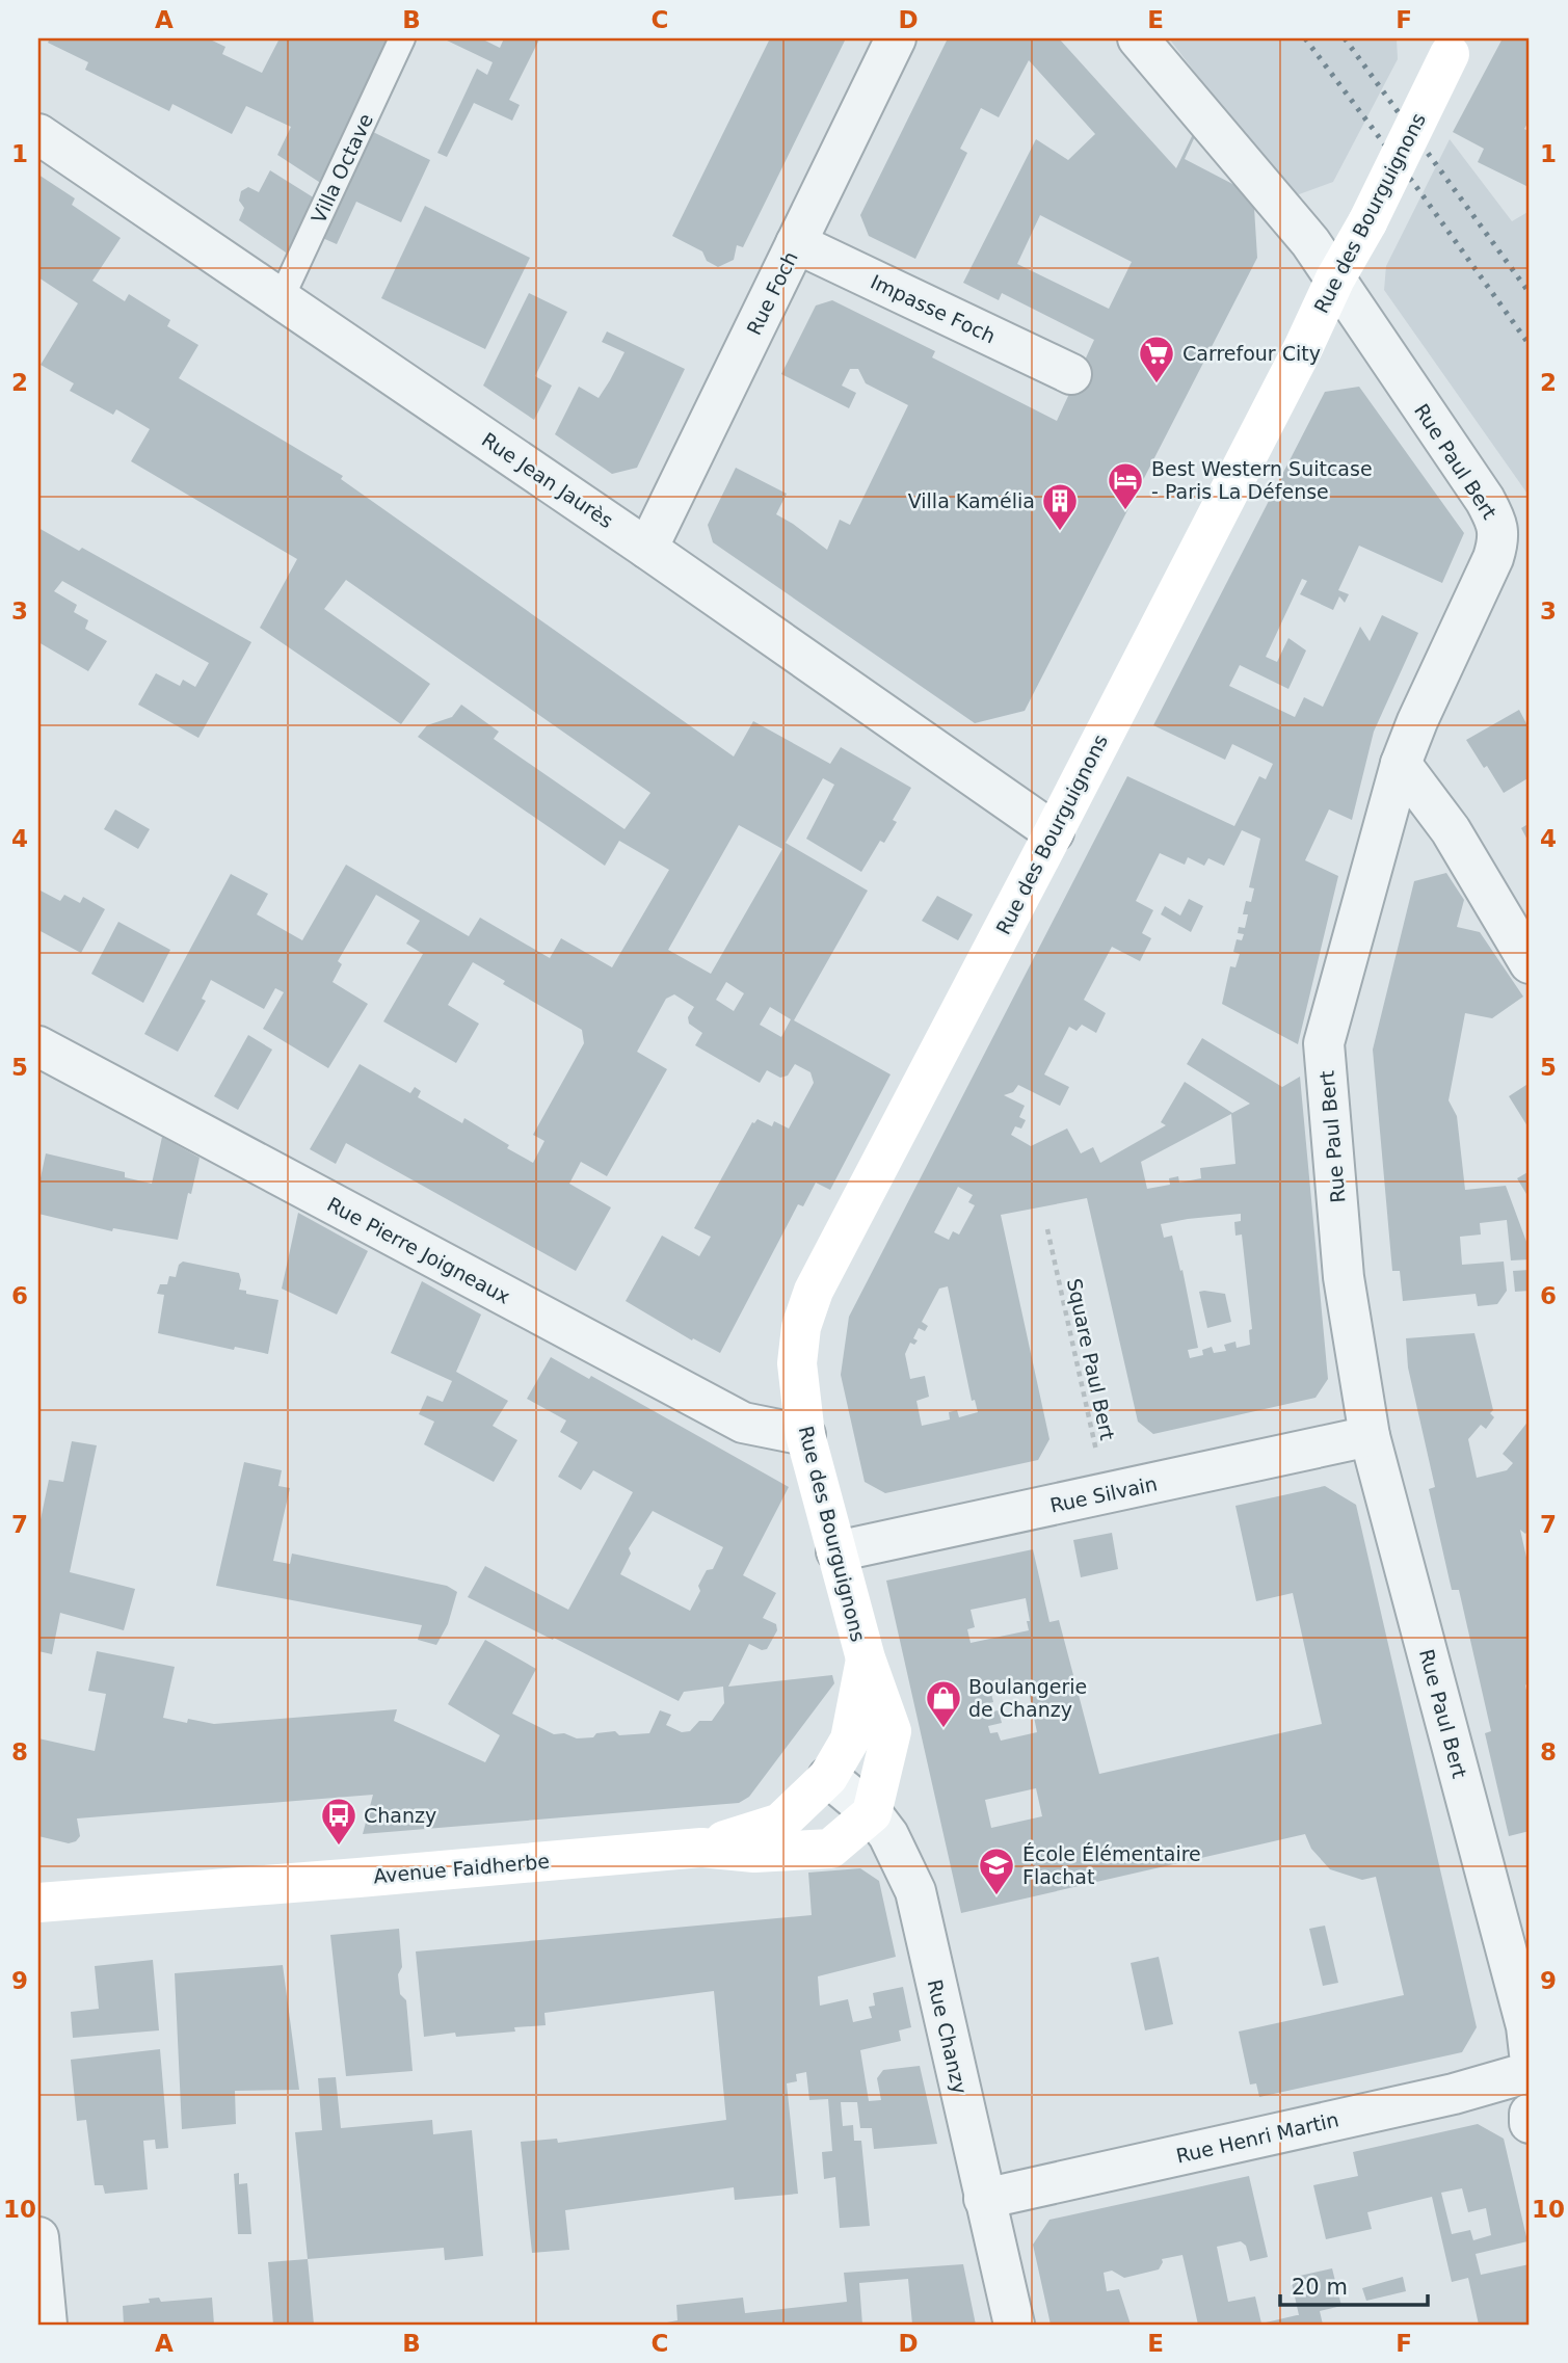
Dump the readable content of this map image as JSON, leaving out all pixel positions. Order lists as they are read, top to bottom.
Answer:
{
  "streets": {
    "main road": ["Rue des Bourguignons", "Avenue Faidherbe"],
    "street": [
      "Rue Foch",
      "Impasse Foch",
      "Rue Paul Bert",
      "Rue Jean Jaurès",
      "Rue Pierre Joigneaux",
      "Rue Silvain",
      "Rue Chanzy",
      "Rue Henri Martin"
    ],
    "lane": ["Villa Octave"],
    "path": ["Square Paul Bert"]
  },
  "crossings": [
    ["Villa Octave", "Rue Jean Jaurès"],
    ["Rue des Bourguignons", "Rue Paul Bert"],
    ["Rue des Bourguignons", "Rue Jean Jaurès"],
    ["Rue des Bourguignons", "Rue Pierre Joigneaux"],
    ["Rue des Bourguignons", "Rue Silvain"],
    ["Rue des Bourguignons", "Avenue Faidherbe"],
    ["Rue des Bourguignons", "Rue Chanzy"],
    ["Rue Foch", "Impasse Foch"],
    ["Rue Foch", "Rue Jean Jaurès"],
    ["Rue Paul Bert", "Rue Silvain"],
    ["Square Paul Bert", "Rue Silvain"],
    ["Avenue Faidherbe", "Rue Chanzy"],
    ["Rue Chanzy", "Rue Henri Martin"]
  ],
  "places": {
    "supermarket": ["Carrefour City"],
    "hotel": ["Best Western Suitcase - Paris La Défense"],
    "building": ["Villa Kamélia"],
    "shop": ["Boulangerie de Chanzy"],
    "bus stop": ["Chanzy"],
    "school or university": ["École Élémentaire Flachat"]
  },
  "scale_bar": "20 m",
  "grid": {
    "columns": [
      "A",
      "B",
      "C",
      "D",
      "E",
      "F"
    ],
    "rows": [
      "1",
      "2",
      "3",
      "4",
      "5",
      "6",
      "7",
      "8",
      "9",
      "10"
    ]
  }
}
